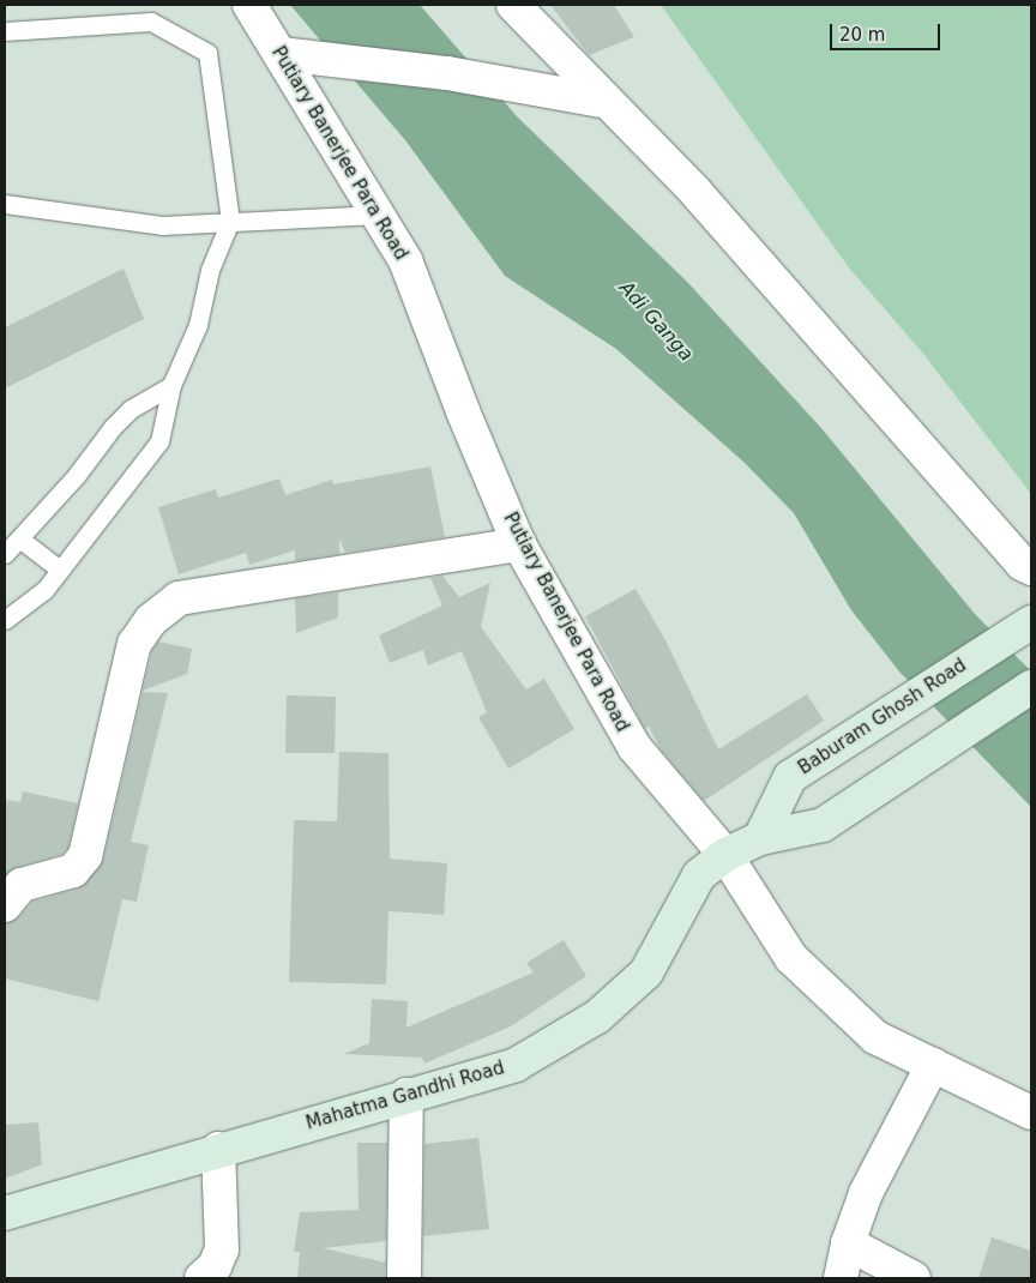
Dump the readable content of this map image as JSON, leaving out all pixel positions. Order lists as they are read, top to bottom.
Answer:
{
  "streets": {
    "main road": ["Baburam Ghosh Road", "Mahatma Gandhi Road"],
    "street": ["Putiary Banerjee Para Road"]
  },
  "crossings": [
    ["Putiary Banerjee Para Road", "Mahatma Gandhi Road"]
  ],
  "water": ["Adi Ganga"],
  "scale_bar": "20 m"
}
